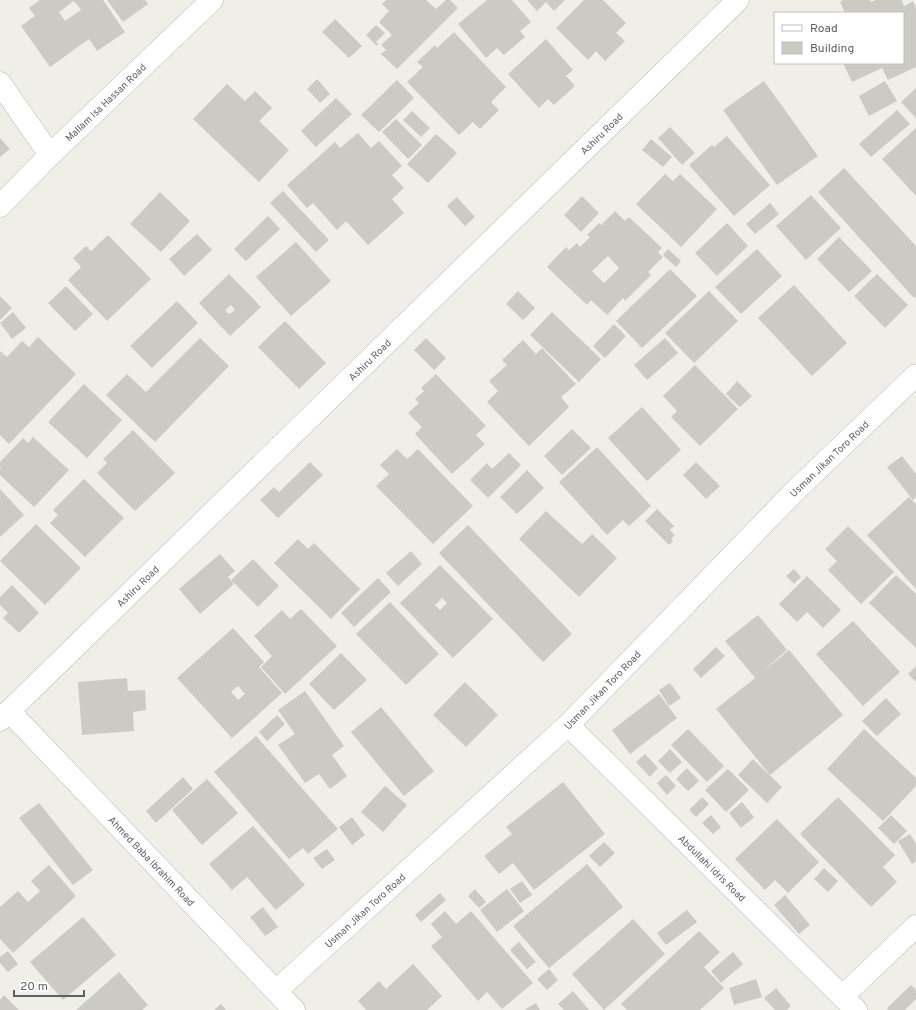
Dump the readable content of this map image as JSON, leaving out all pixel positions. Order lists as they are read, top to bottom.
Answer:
{
  "streets": {
    "street": [
      "Mallam Isa Hassan Road",
      "Ashiru Road",
      "Usman Jikan Toro Road",
      "Ahmed Baba Ibrahim Road",
      "Abdullahi Idris Road"
    ]
  },
  "crossings": [
    ["Ashiru Road", "Ahmed Baba Ibrahim Road"],
    ["Usman Jikan Toro Road", "Ahmed Baba Ibrahim Road"],
    ["Usman Jikan Toro Road", "Abdullahi Idris Road"]
  ],
  "legend": ["Road", "Building"],
  "scale_bar": "20 m"
}
